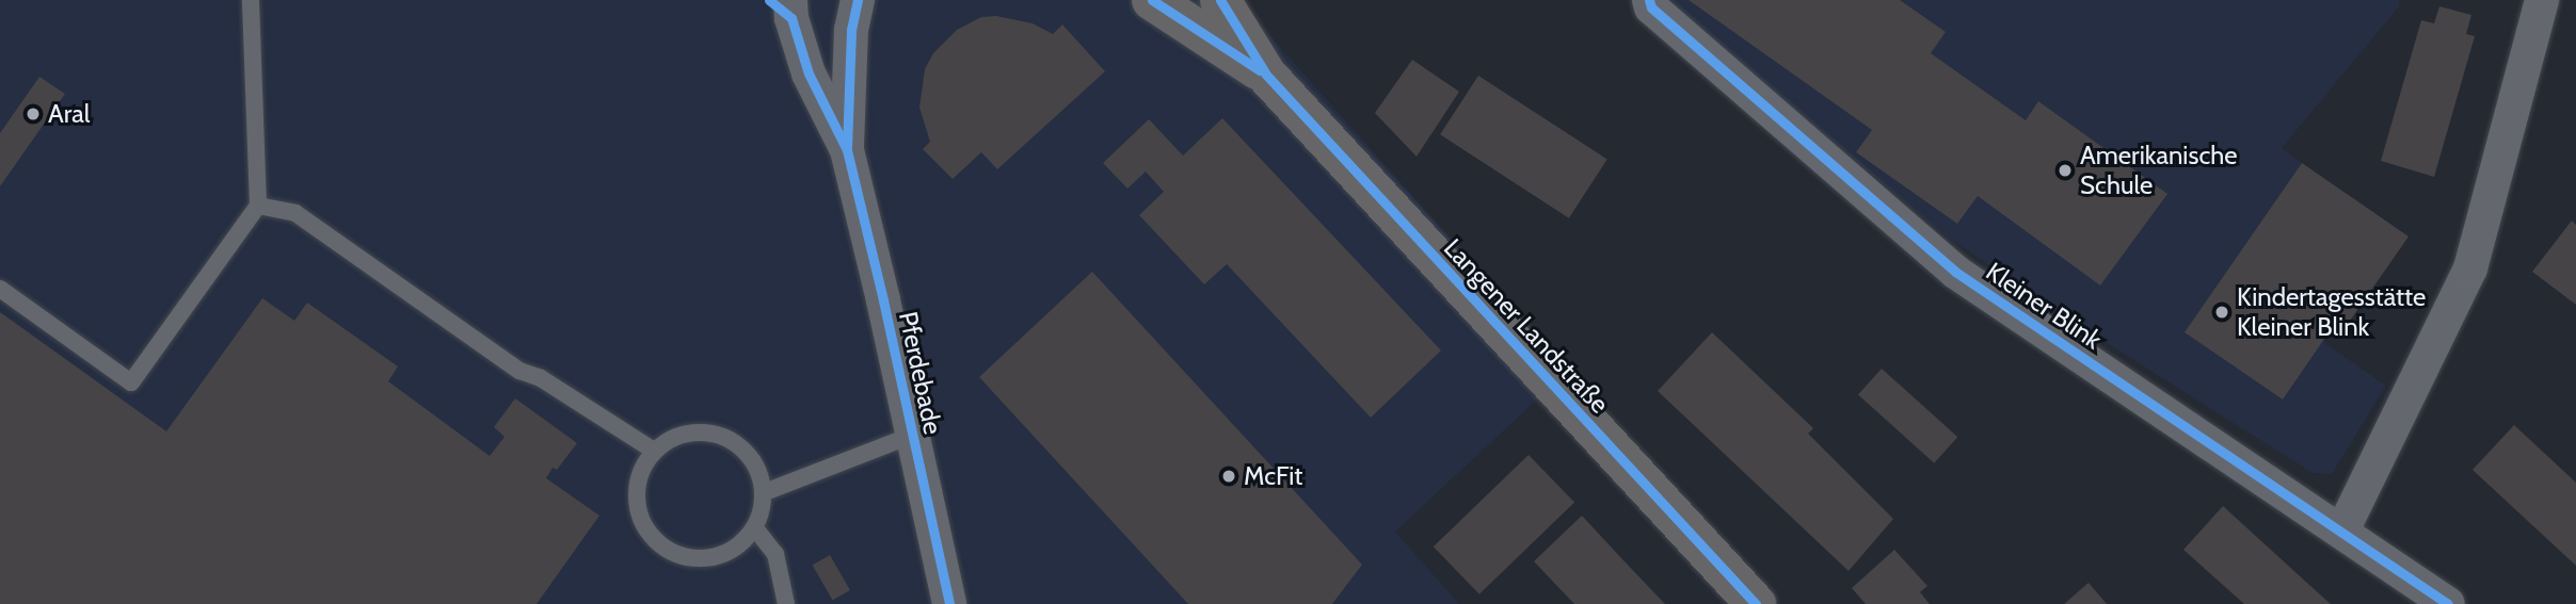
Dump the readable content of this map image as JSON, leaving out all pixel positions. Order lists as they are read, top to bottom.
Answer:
{
  "streets": {
    "main road": ["Langener Landstraße"],
    "street": ["Kleiner Blink", "Pferdebade"]
  },
  "places": [
    "Aral",
    "Amerikanische Schule",
    "Kindertagesstätte Kleiner Blink",
    "McFit"
  ]
}
